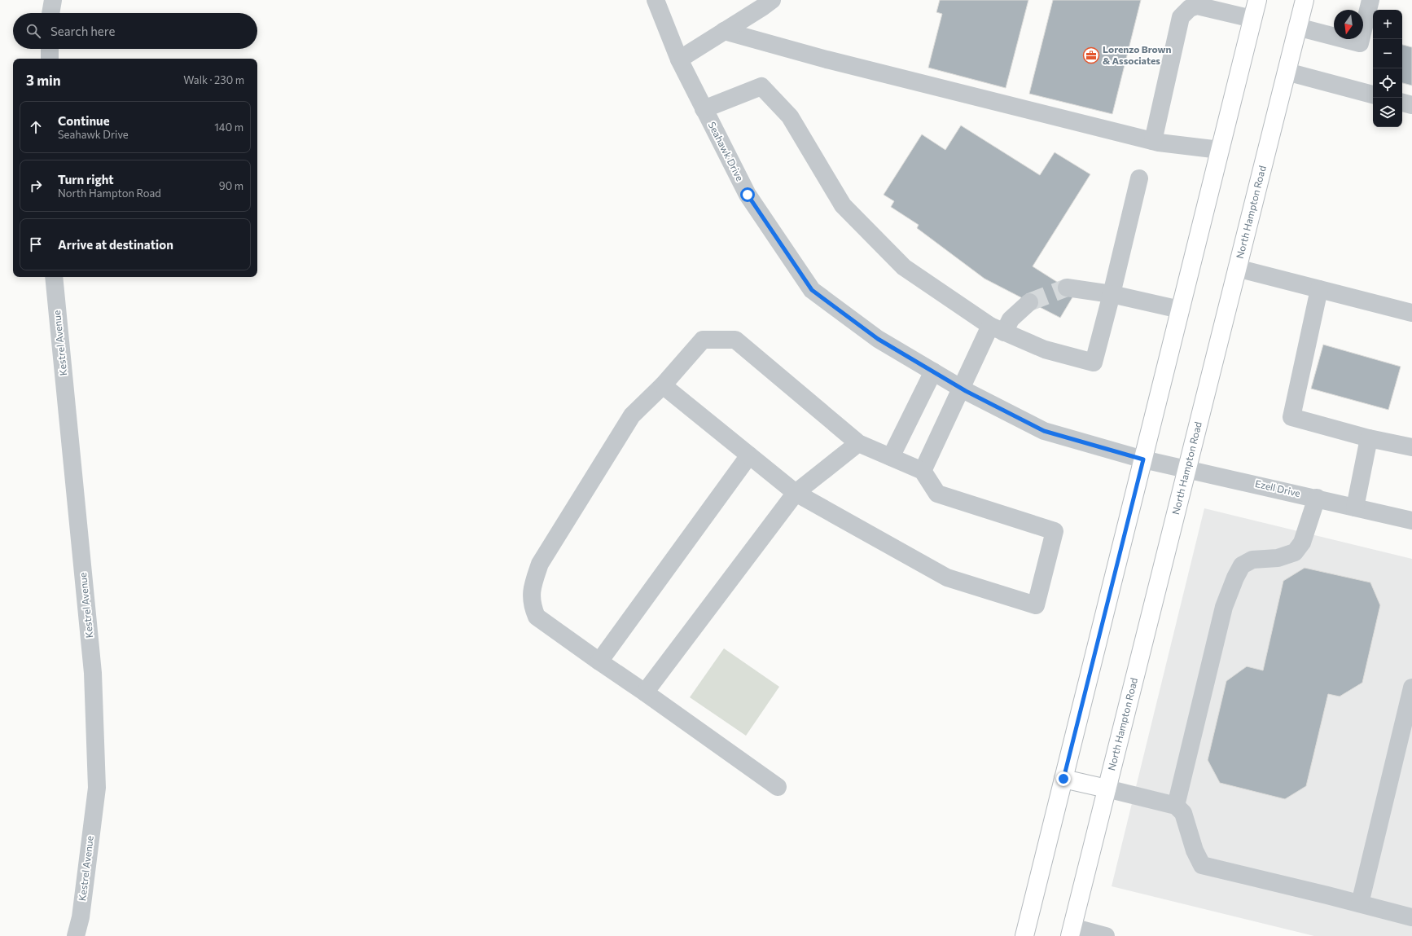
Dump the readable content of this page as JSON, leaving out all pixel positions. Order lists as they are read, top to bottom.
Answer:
{
  "streets": {
    "main road": ["North Hampton Road"],
    "street": ["Seahawk Drive", "Kestrel Avenue", "Ezell Drive"]
  },
  "crossings": [
    ["Seahawk Drive", "Ezell Drive"],
    ["North Hampton Road", "Ezell Drive"]
  ],
  "places": {
    "office": ["Lorenzo Brown & Associates"]
  },
  "north": "bottom",
  "page": {
    "map_buttons": ["+", "−"],
    "search": "Search here",
    "heading": ["3 min", "Walk · 230 m"],
    "list": [
      ["Continue", "Seahawk Drive", "140 m"],
      ["Turn right", "North Hampton Road", "90 m"],
      "Arrive at destination"
    ]
  }
}
